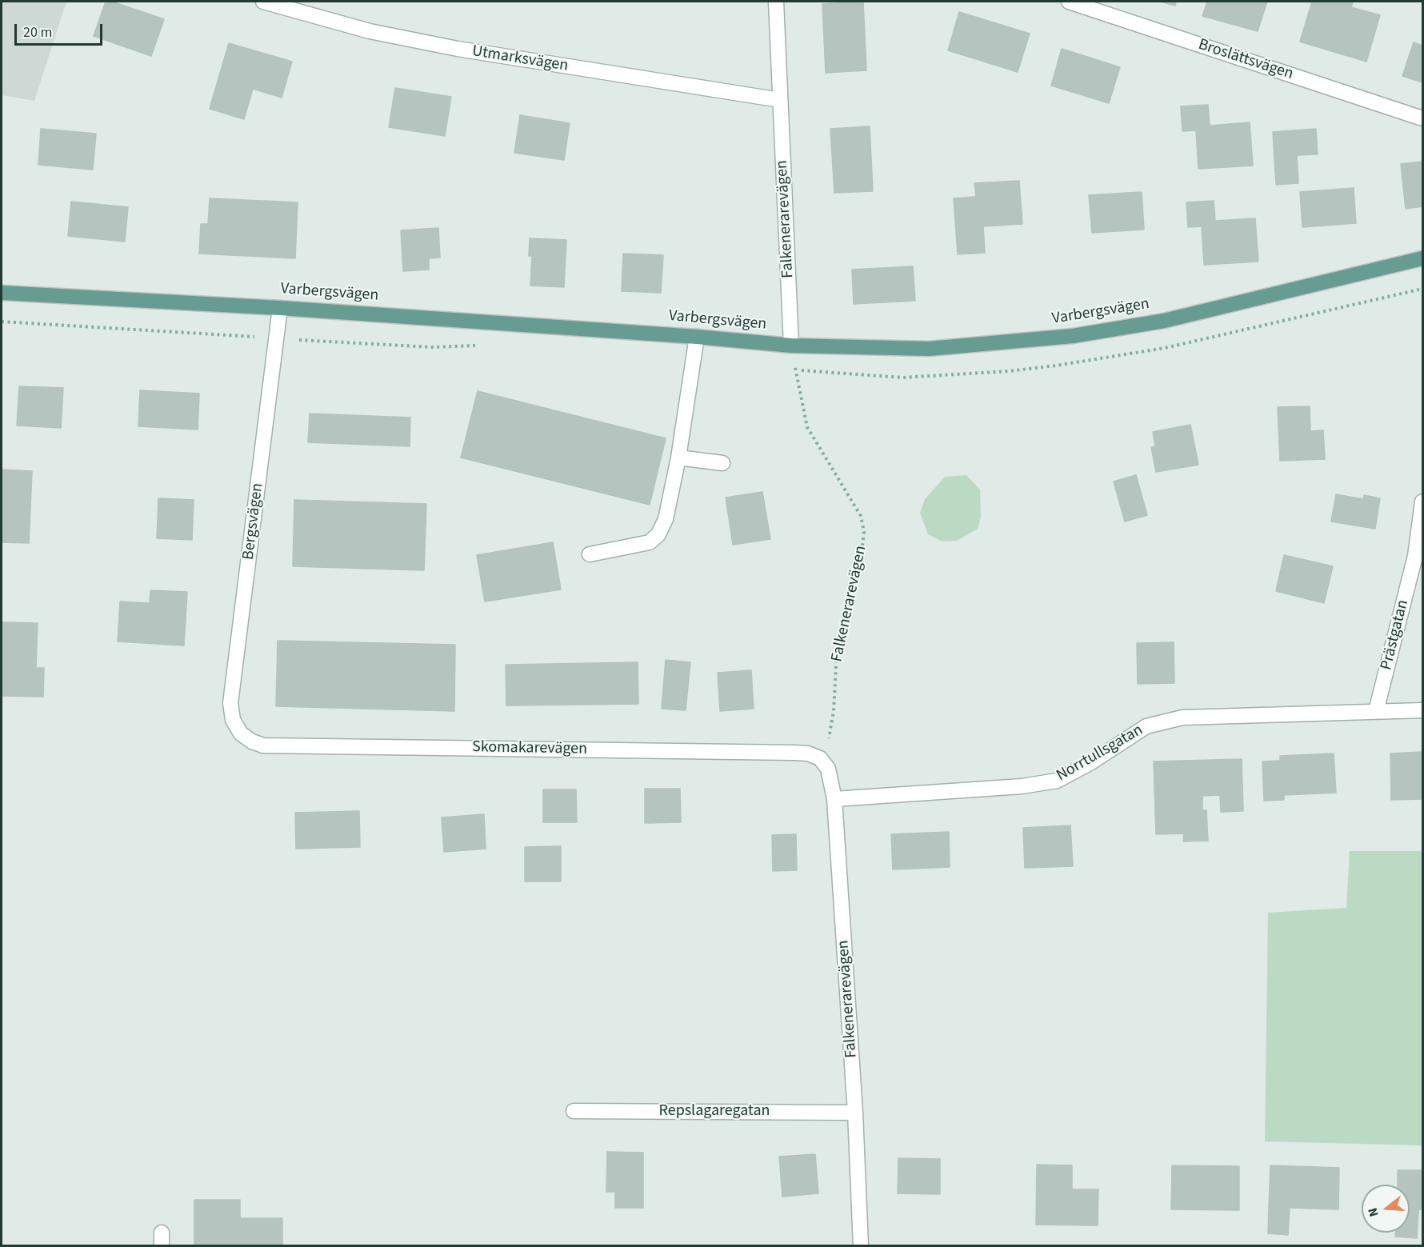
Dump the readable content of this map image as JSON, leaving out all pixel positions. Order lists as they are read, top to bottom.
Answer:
{
  "streets": {
    "main road": ["Varbergsvägen"],
    "street": [
      "Utmarksvägen",
      "Broslättsvägen",
      "Falkenerarevägen",
      "Bergsvägen",
      "Prästgatan",
      "Skomakarevägen",
      "Norrtullsgatan",
      "Repslagaregatan"
    ]
  },
  "crossings": [
    ["Utmarksvägen", "Falkenerarevägen"],
    ["Falkenerarevägen", "Varbergsvägen"],
    ["Falkenerarevägen", "Skomakarevägen"],
    ["Falkenerarevägen", "Norrtullsgatan"],
    ["Falkenerarevägen", "Repslagaregatan"],
    ["Varbergsvägen", "Bergsvägen"],
    ["Bergsvägen", "Skomakarevägen"],
    ["Prästgatan", "Norrtullsgatan"]
  ],
  "scale_bar": "20 m",
  "north": "left"
}
